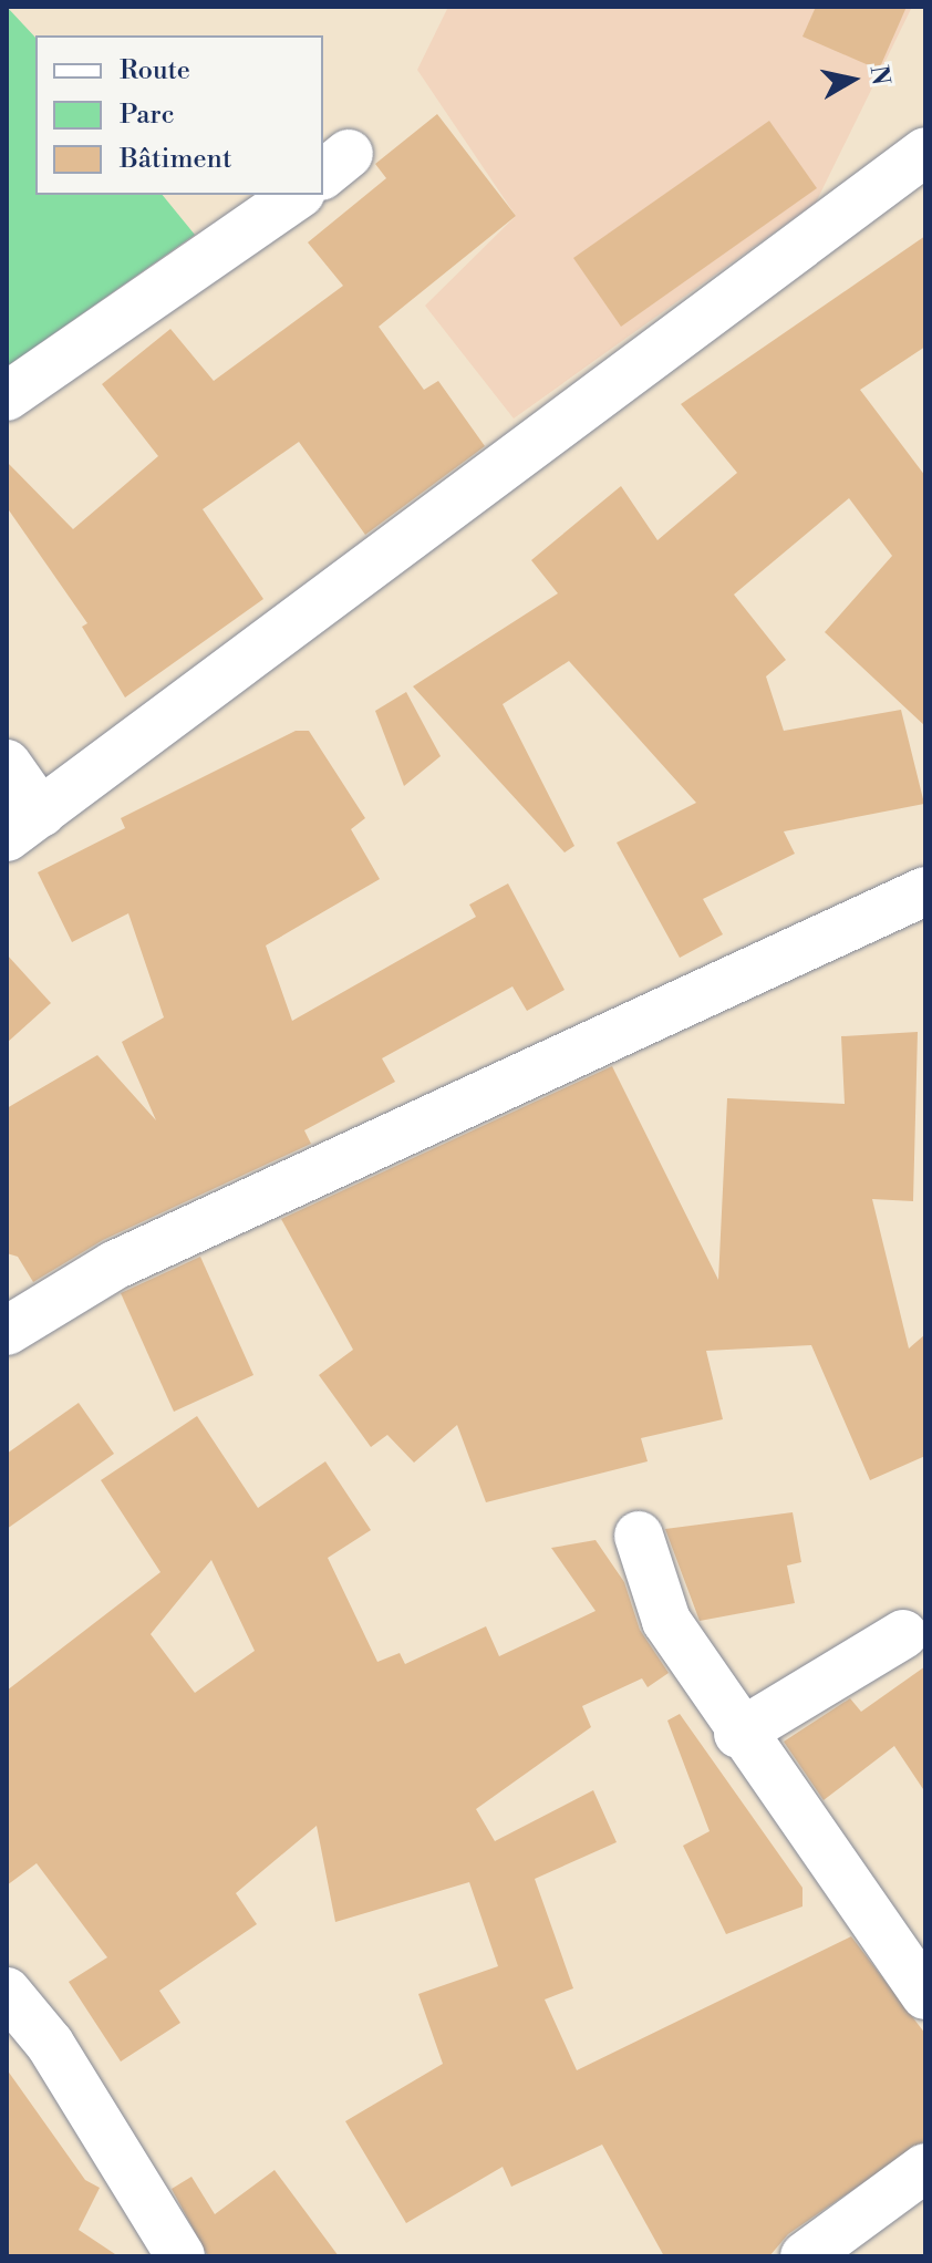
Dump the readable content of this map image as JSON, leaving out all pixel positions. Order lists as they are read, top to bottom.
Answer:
{
  "legend": ["Route", "Parc", "Bâtiment"],
  "north": "right"
}
